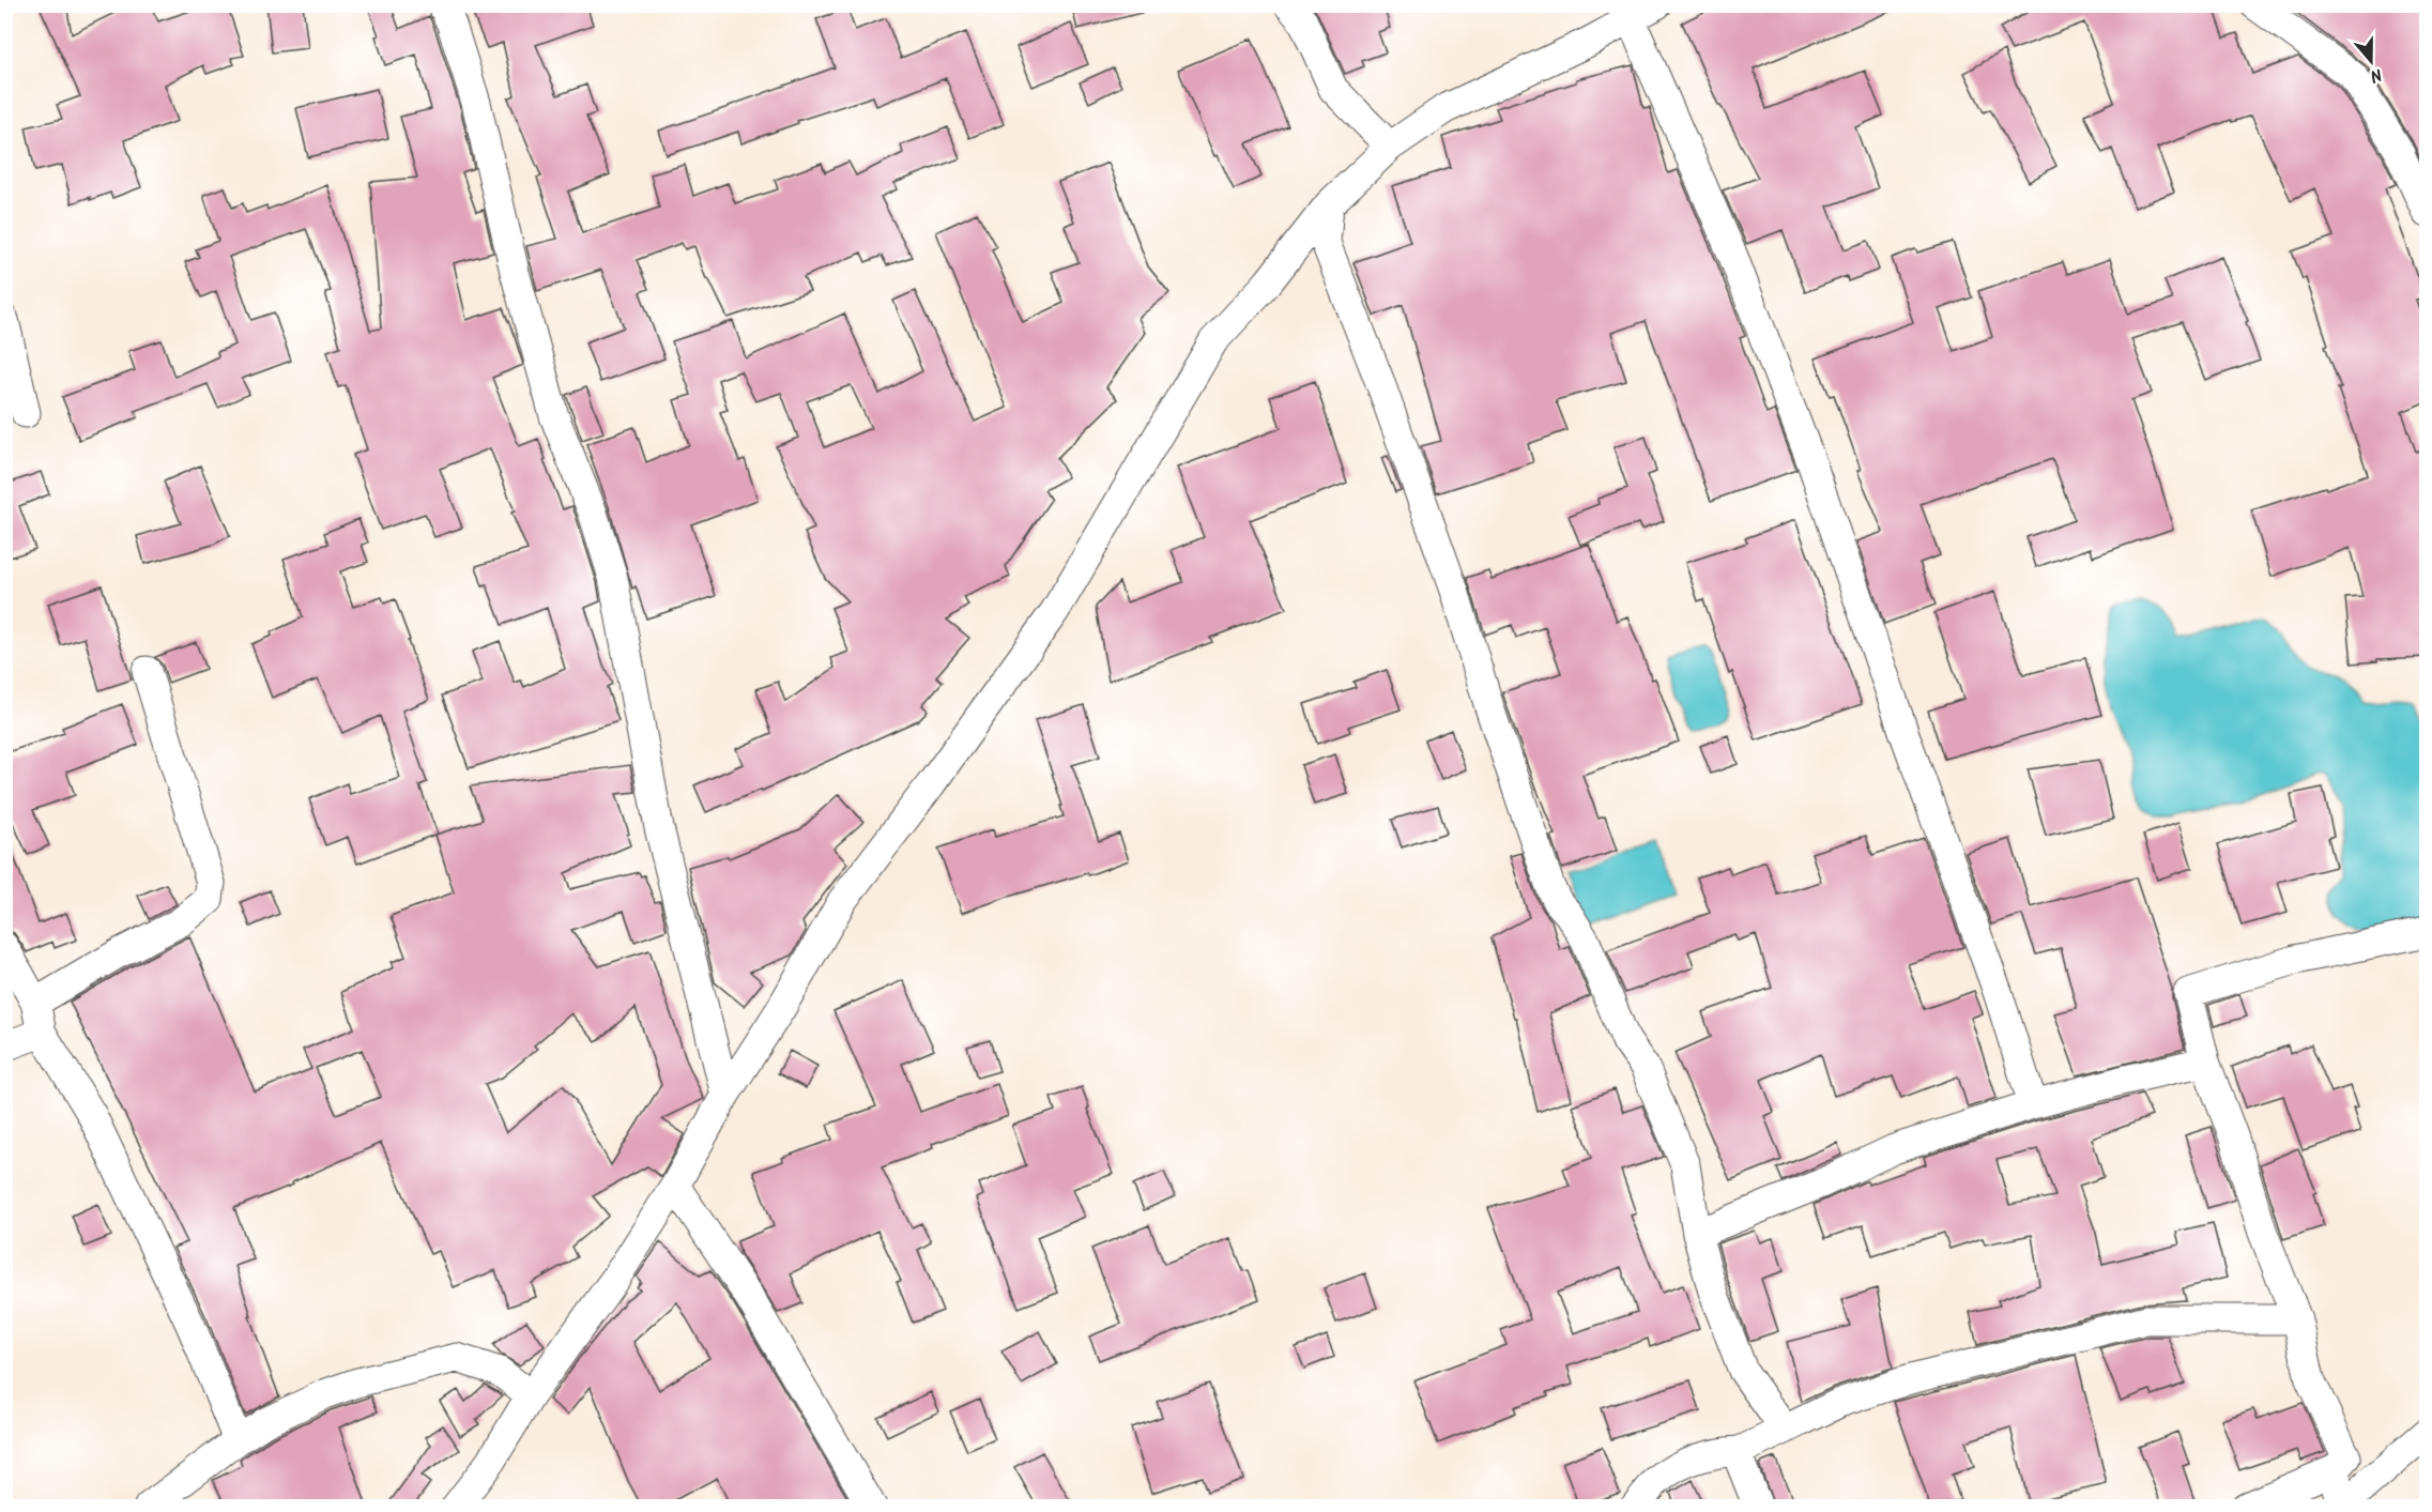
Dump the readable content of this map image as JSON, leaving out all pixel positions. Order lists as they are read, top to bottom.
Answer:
{
  "north": "bottom"
}
